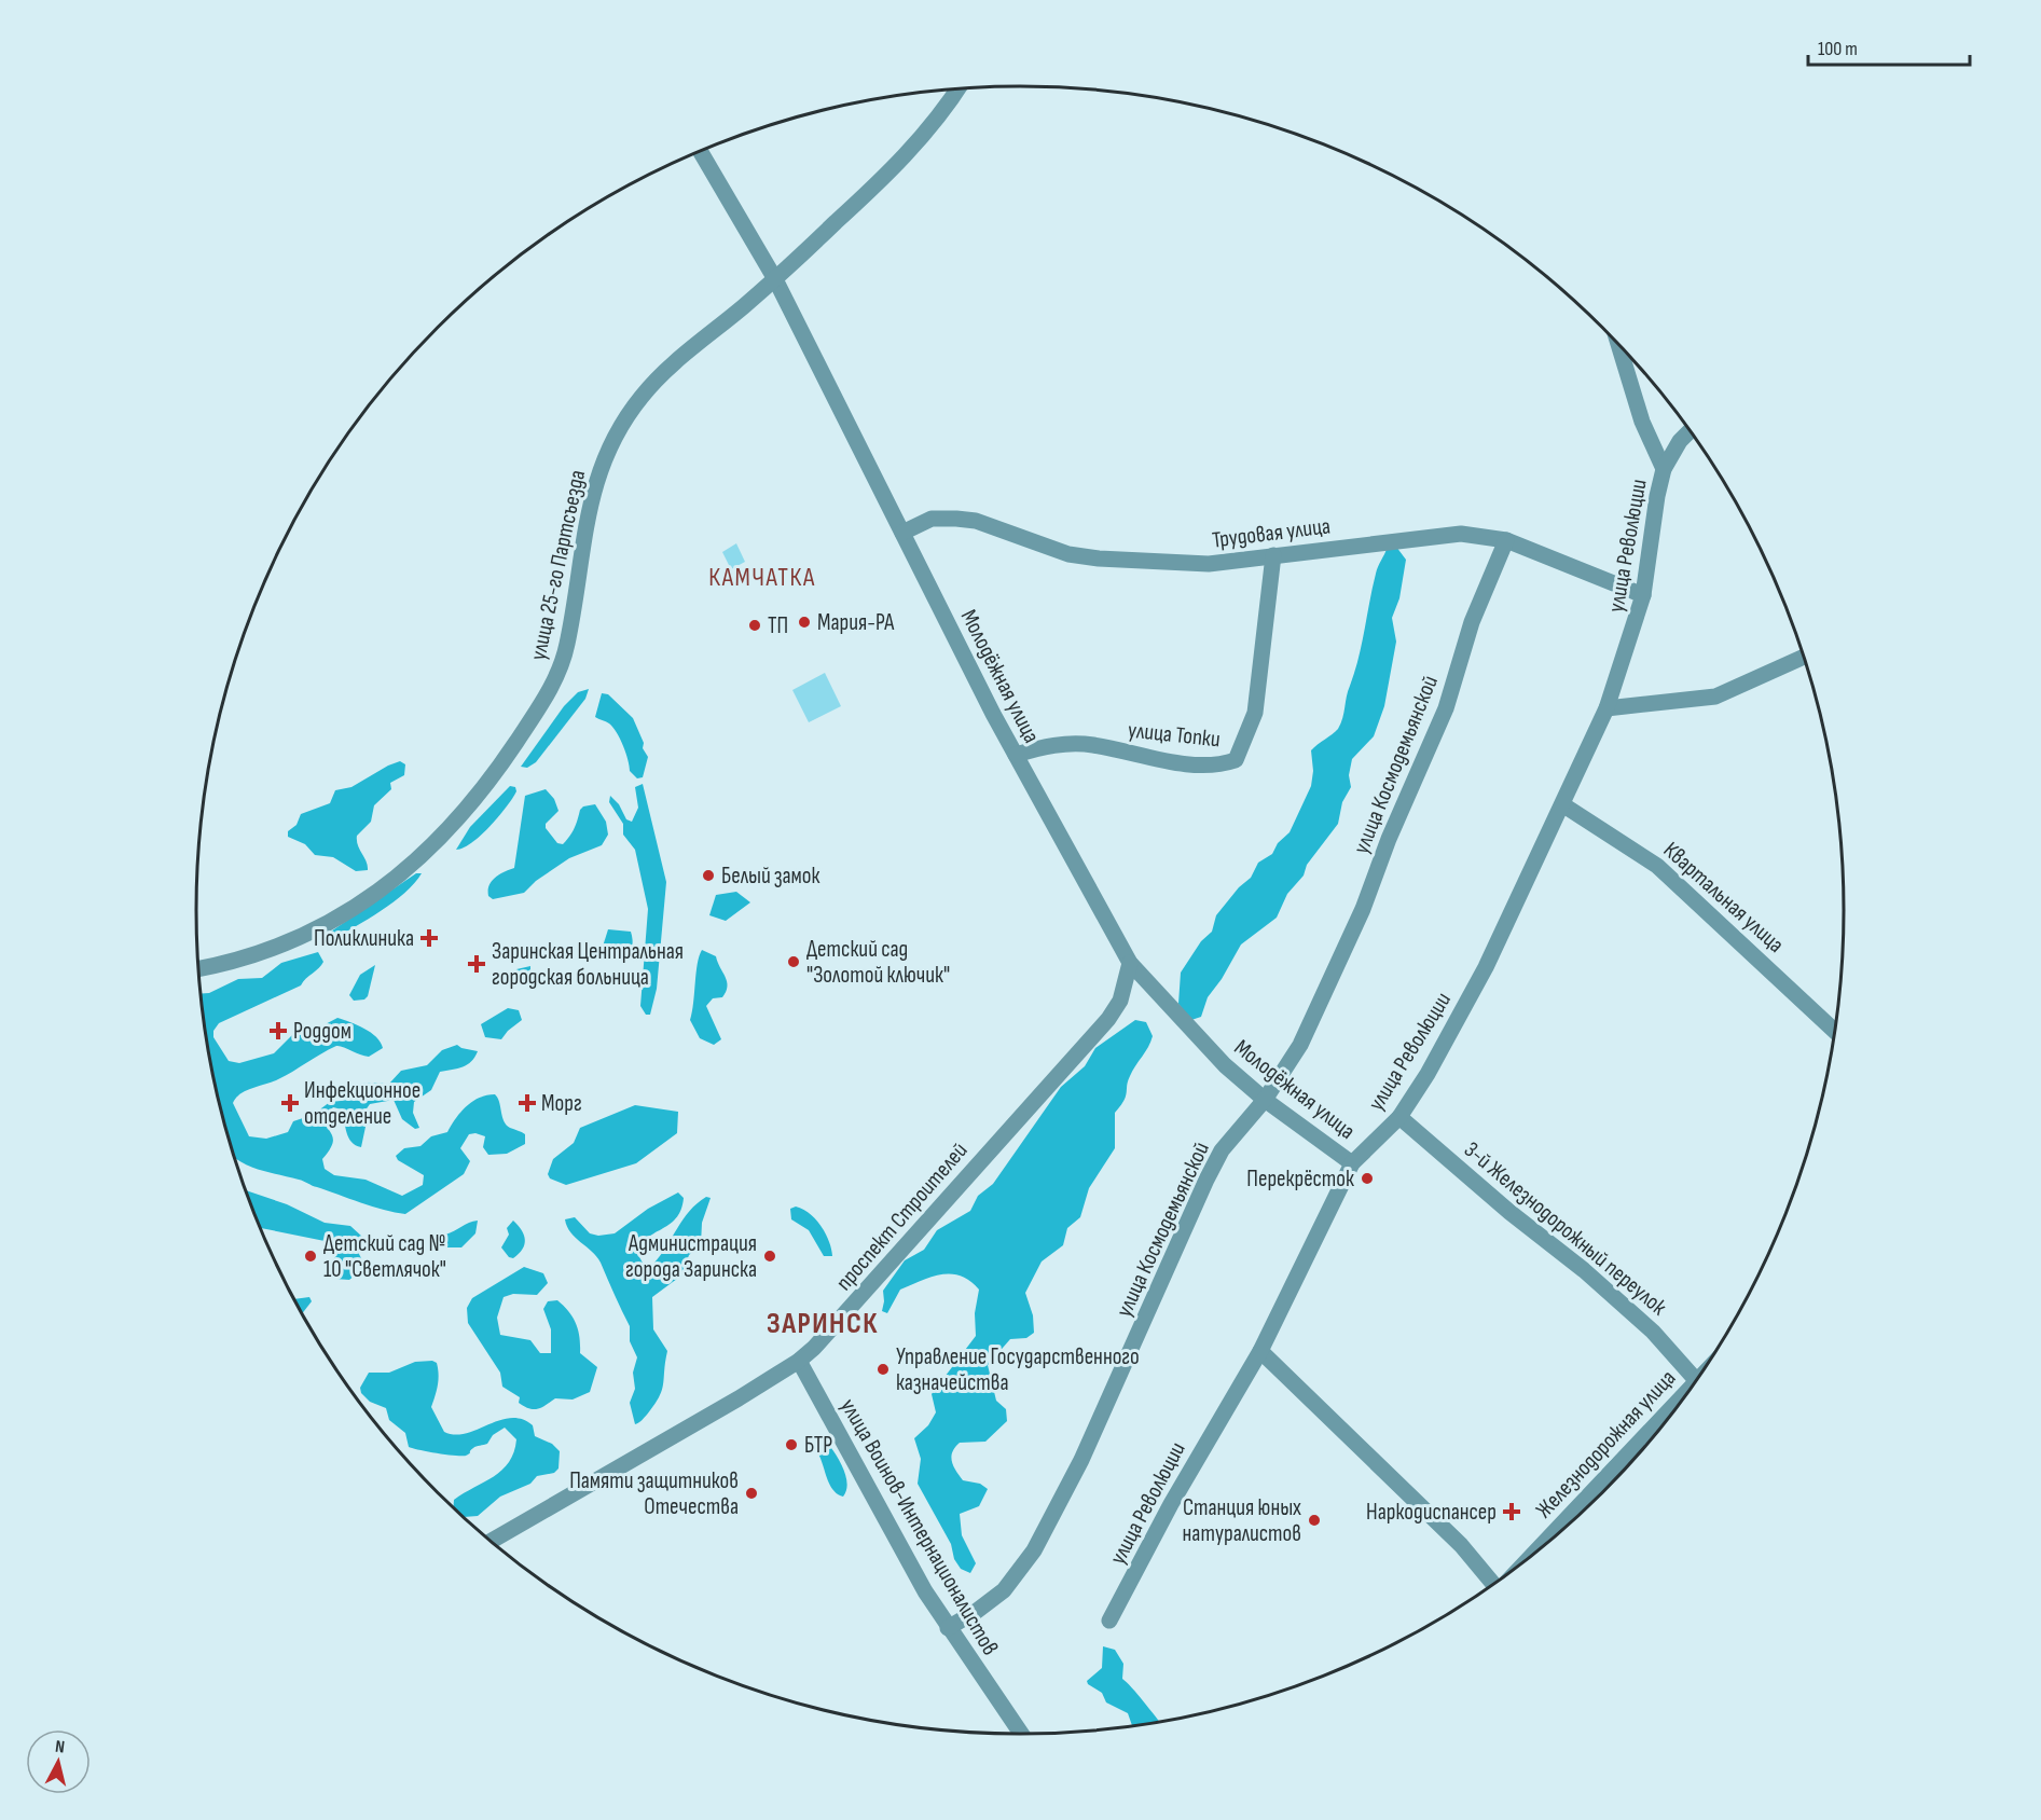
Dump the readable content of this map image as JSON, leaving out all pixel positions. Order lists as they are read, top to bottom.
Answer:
{
  "streets": {
    "street": [
      "Трудовая улица",
      "улица Революции",
      "улица 25-го Партсъезда",
      "Молодёжная улица",
      "улица Топки",
      "улица Космодемьянской",
      "Квартальная улица",
      "проспект Строителей",
      "3-й Железнодорожный переулок",
      "Железнодорожная улица",
      "улица Воинов-Интернационалистов"
    ]
  },
  "crossings": [
    ["Трудовая улица", "улица Революции"],
    ["Трудовая улица", "Молодёжная улица"],
    ["Трудовая улица", "улица Топки"],
    ["Трудовая улица", "улица Космодемьянской"],
    ["улица Революции", "Молодёжная улица"],
    ["улица Революции", "Квартальная улица"],
    ["улица Революции", "3-й Железнодорожный переулок"],
    ["улица 25-го Партсъезда", "Молодёжная улица"],
    ["Молодёжная улица", "улица Топки"],
    ["Молодёжная улица", "улица Космодемьянской"],
    ["Молодёжная улица", "проспект Строителей"],
    ["улица Космодемьянской", "улица Воинов-Интернационалистов"],
    ["проспект Строителей", "улица Воинов-Интернационалистов"],
    ["3-й Железнодорожный переулок", "Железнодорожная улица"]
  ],
  "districts": ["КАМЧАТКА", "ЗАРИНСК"],
  "places": {
    "other": [
      "Мария-РА",
      "ТП",
      "Белый замок",
      "Детский сад \"Золотой ключик\"",
      "Перекрёсток",
      "Детский сад № 10 \"Светлячок\"",
      "Администрация города Заринска",
      "Управление Государственного казначейства",
      "БТР",
      "Памяти защитников Отечества",
      "Станция юных натуралистов"
    ],
    "health": [
      "Поликлиника",
      "Заринская Центральная городская больница",
      "Роддом",
      "Инфекционное отделение",
      "Морг",
      "Наркодиспансер"
    ]
  },
  "scale_bar": "100 m",
  "north": "top"
}
